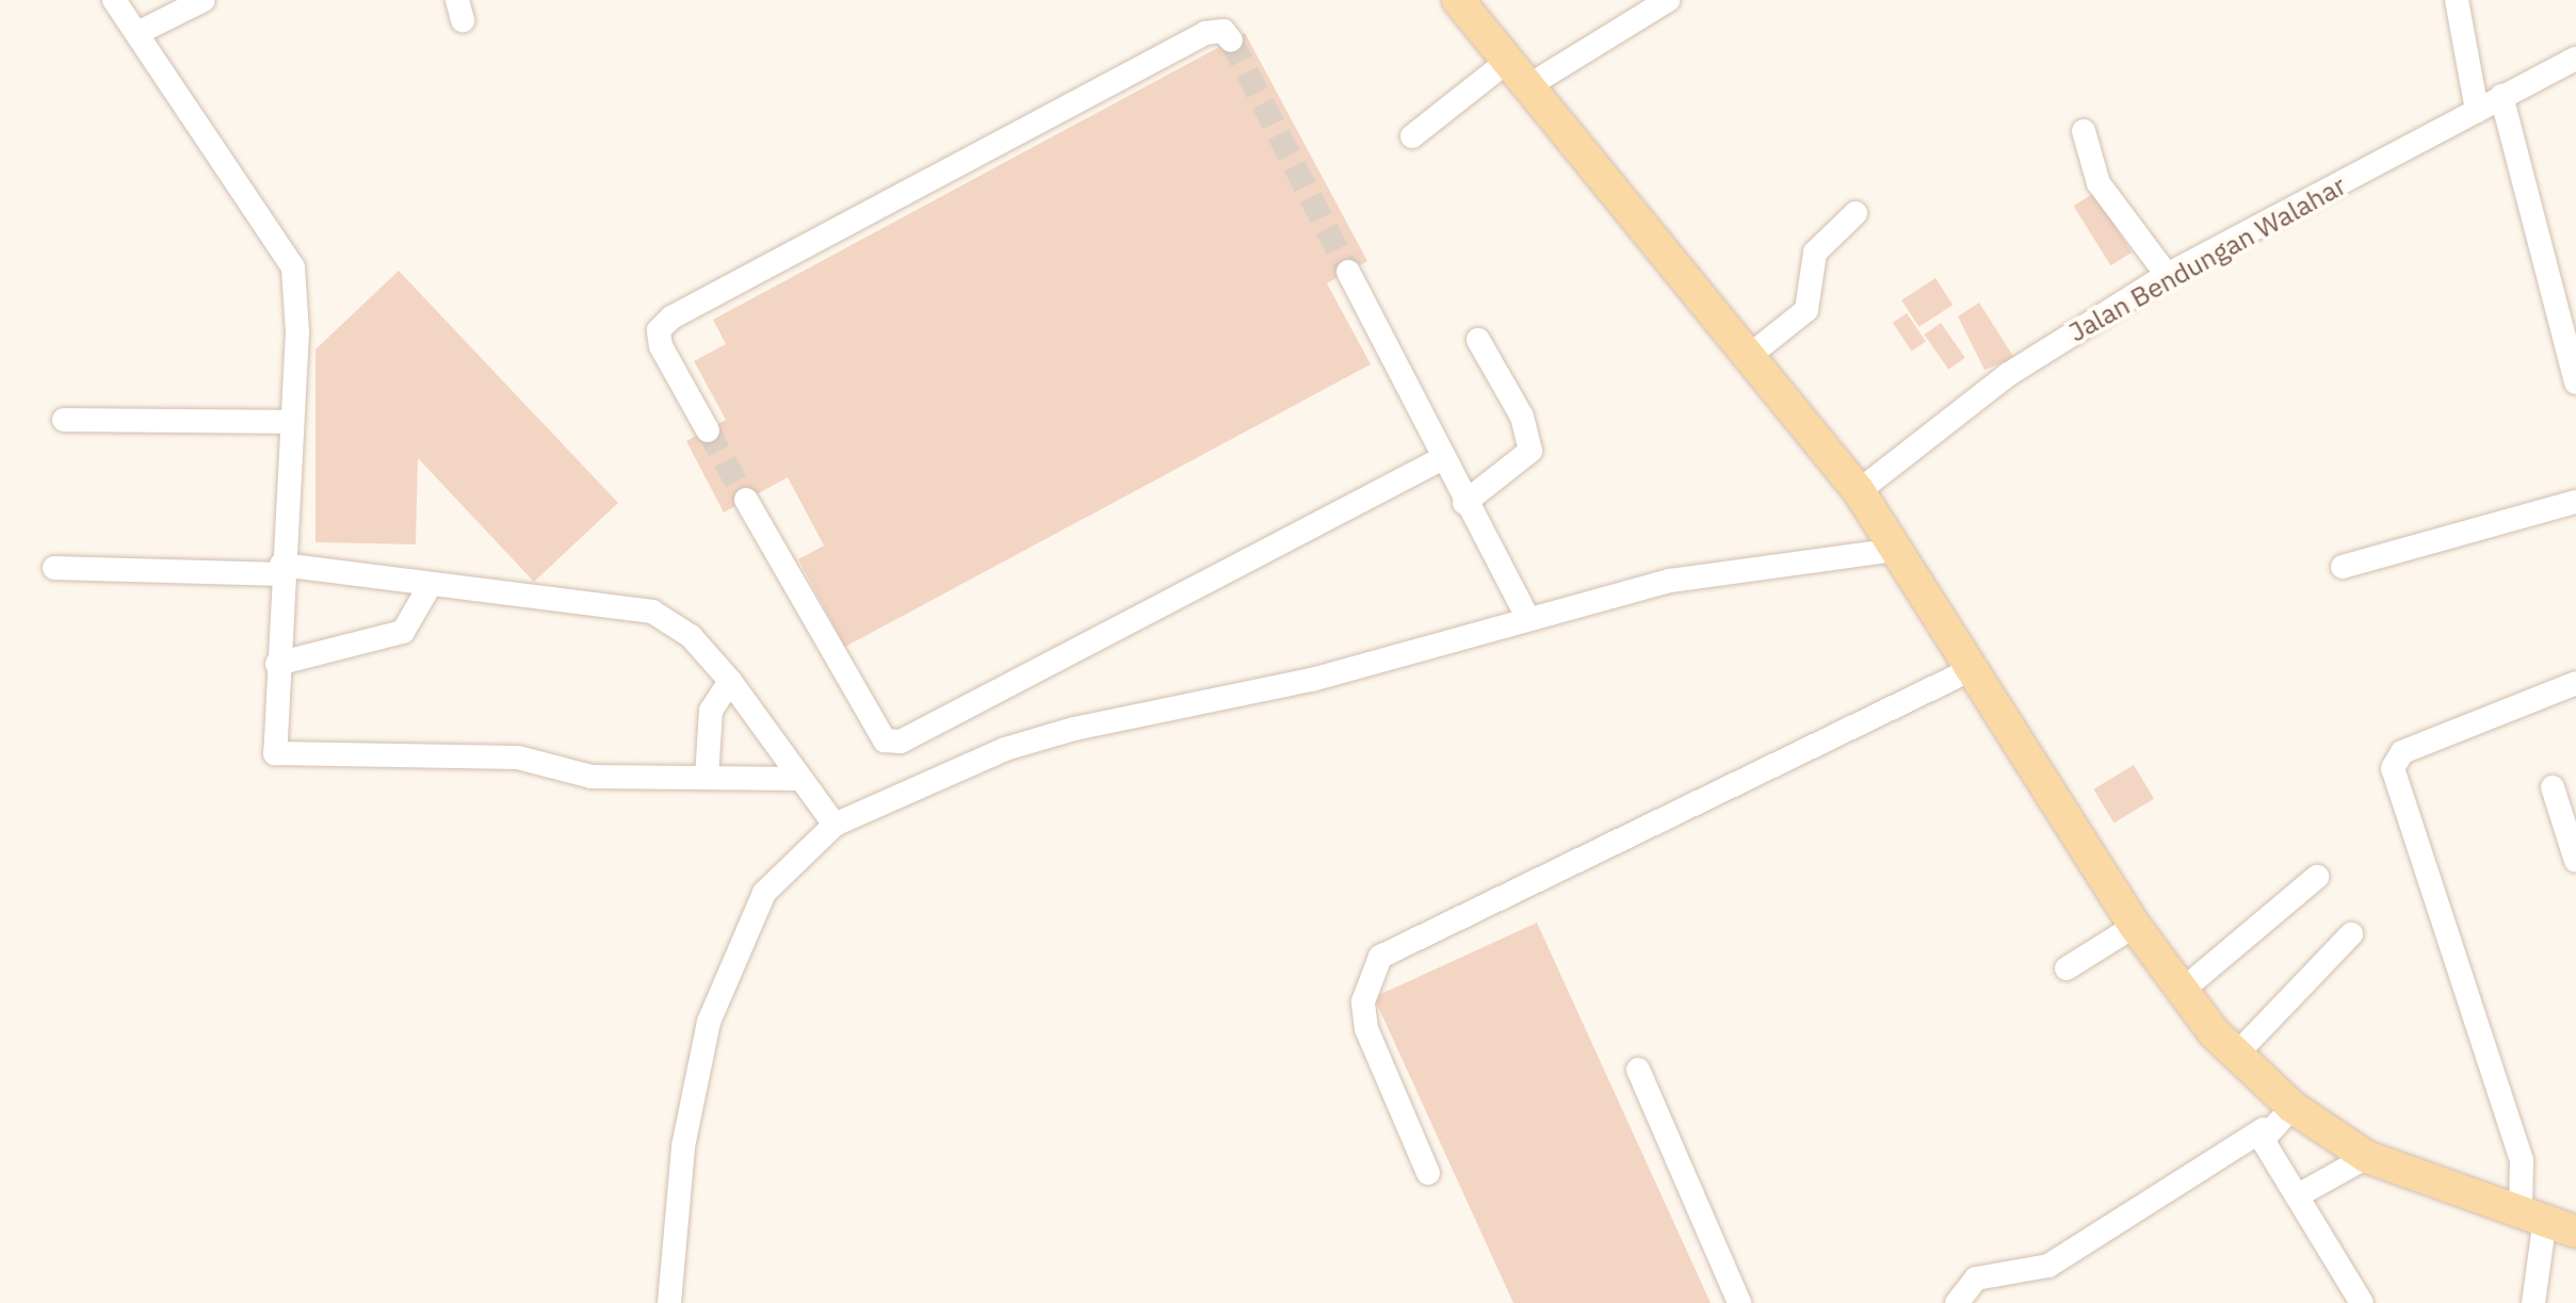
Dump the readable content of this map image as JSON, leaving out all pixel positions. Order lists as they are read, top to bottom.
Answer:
{
  "streets": {
    "street": ["Jalan Bendungan Walahar"]
  }
}
